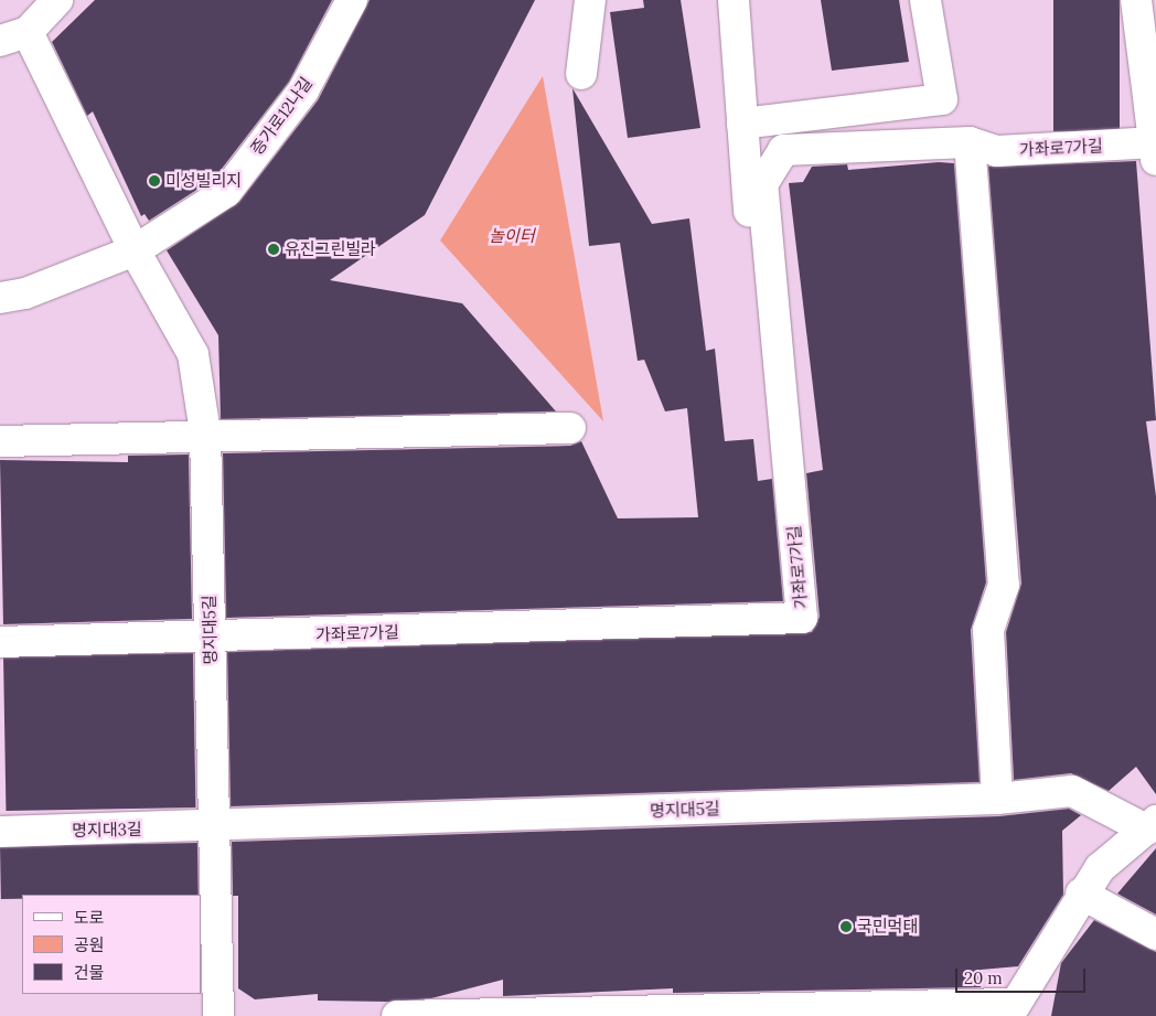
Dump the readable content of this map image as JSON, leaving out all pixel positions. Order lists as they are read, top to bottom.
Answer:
{
  "streets": {
    "street": [
      "증가로12나길",
      "가좌로7가길",
      "명지대5길",
      "명지대3길"
    ]
  },
  "crossings": [
    ["증가로12나길", "명지대5길"],
    ["가좌로7가길", "명지대5길"],
    ["명지대5길", "명지대3길"]
  ],
  "parks": ["놀이터"],
  "places": ["미성빌리지", "유진그린빌라", "국민먹태"],
  "legend": ["도로", "공원", "건물"],
  "scale_bar": "20 m"
}
